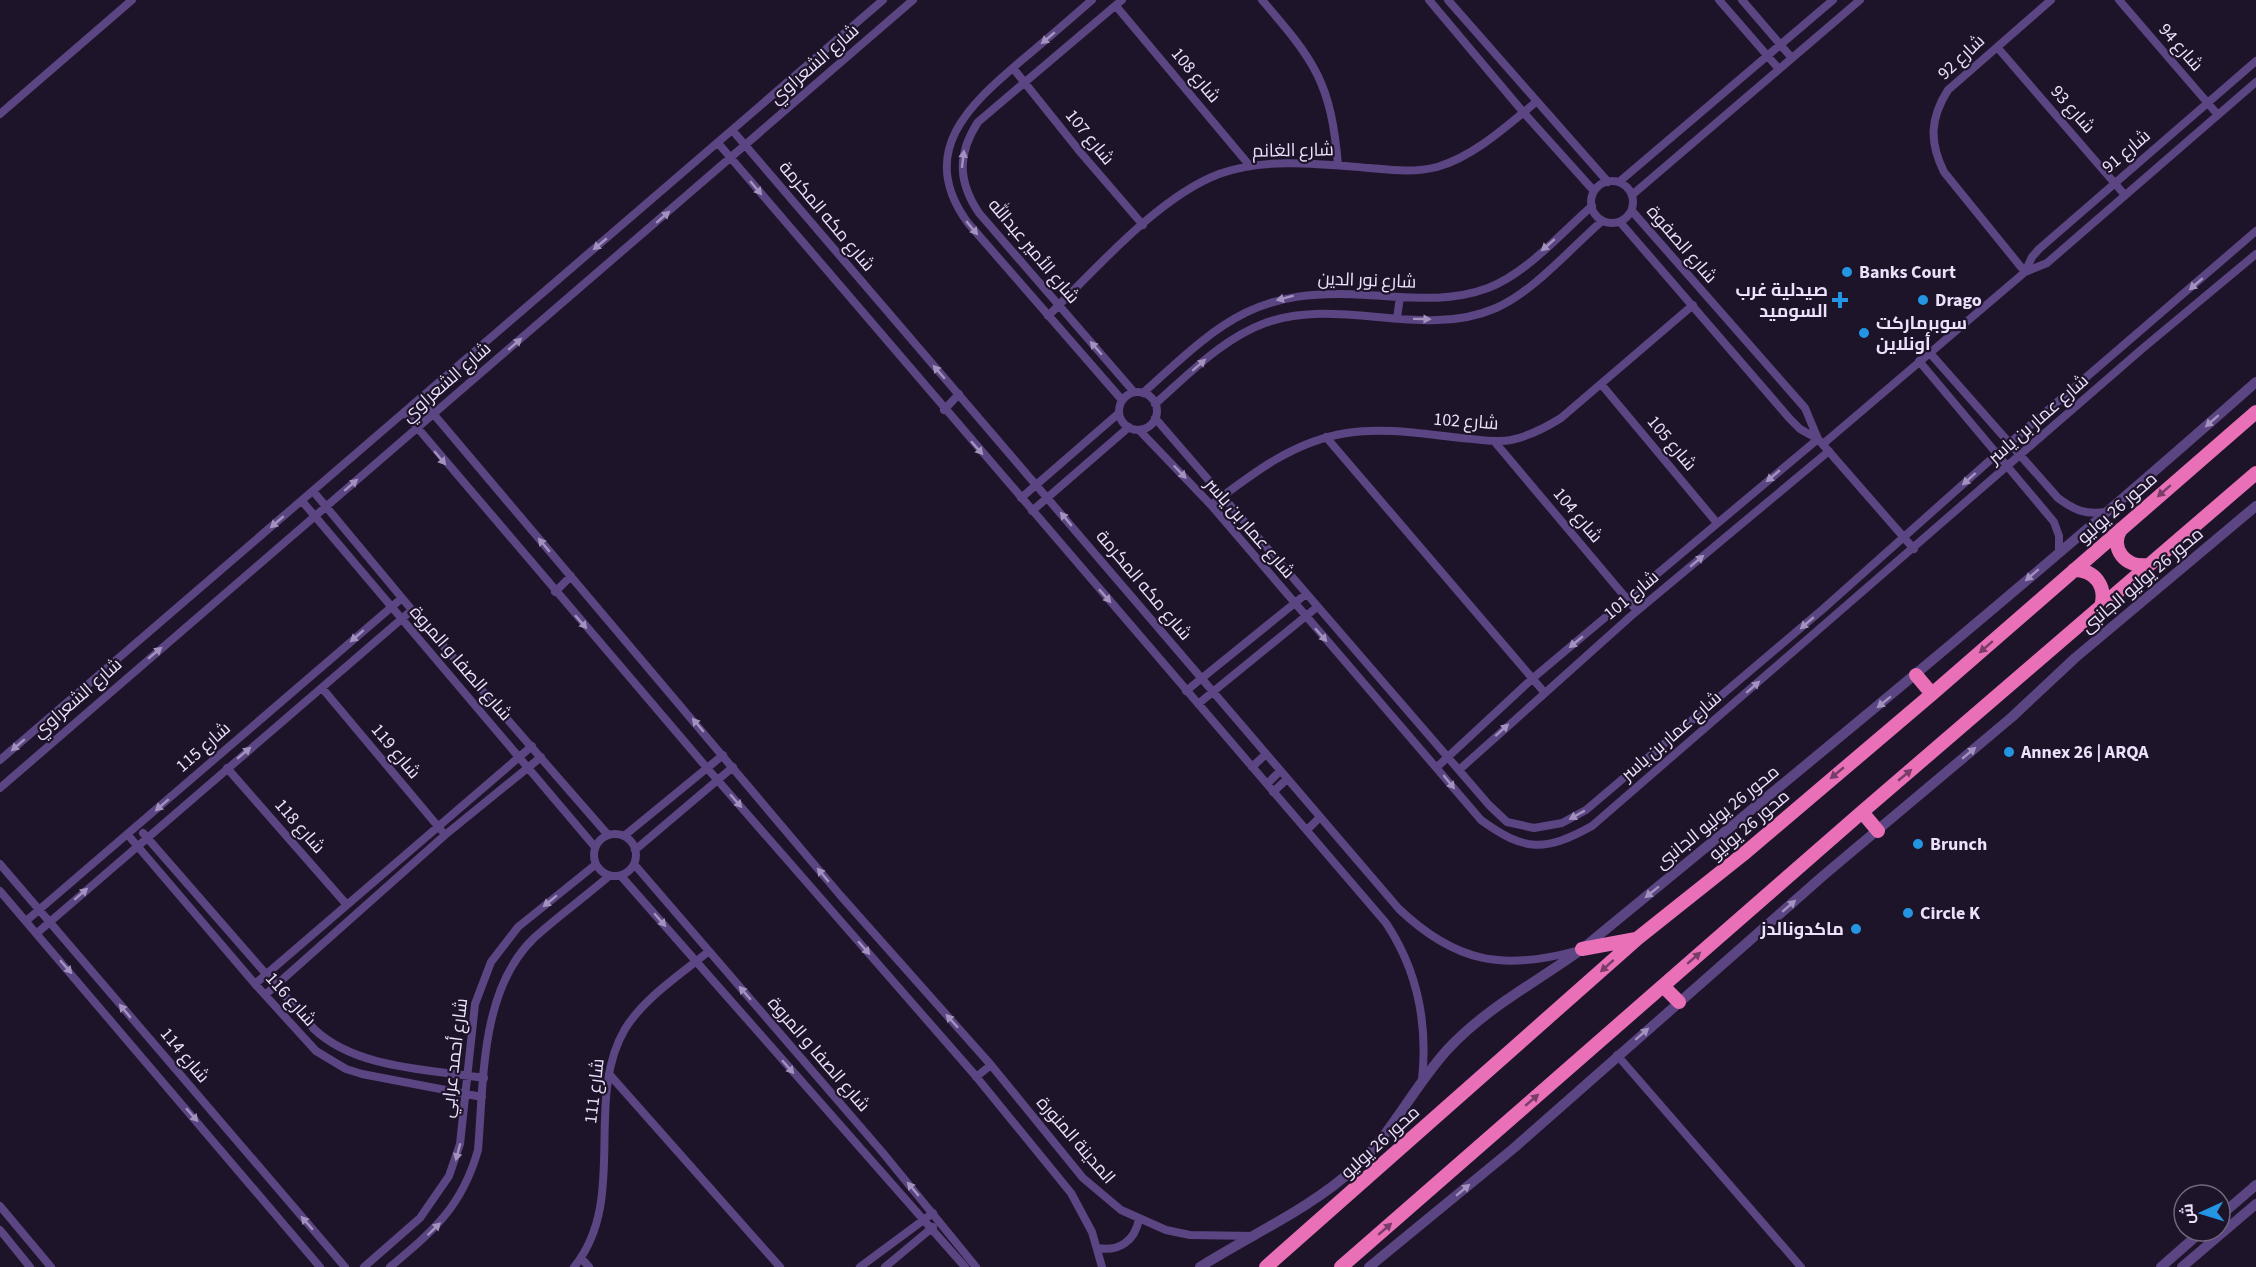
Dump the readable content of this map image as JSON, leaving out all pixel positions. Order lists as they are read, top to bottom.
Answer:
{
  "streets": {
    "highway": ["محور 26 يوليو"],
    "street": [
      "شارع 94",
      "شارع 92",
      "شارع الشعراوي",
      "شارع 108",
      "شارع 93",
      "شارع 107",
      "شارع الغانم",
      "شارع 91",
      "شارع مكه المكرمة",
      "شارع الصفوة",
      "شارع الأمير عبدالله",
      "شارع نور الدين",
      "شارع عمار بن ياسر",
      "شارع 102",
      "شارع 105",
      "شارع 104",
      "محور 26 يوليو الجانبى",
      "شارع 101",
      "شارع الصفا و المروة",
      "شارع 115",
      "شارع 119",
      "شارع 118",
      "شارع 116",
      "شارع 114",
      "شارع أحمد عرابي",
      "شارع 111",
      "المدينة المنورة"
    ]
  },
  "crossings": [
    ["شارع 94", "شارع 91"],
    ["شارع 92", "شارع 93"],
    ["شارع 92", "شارع 91"],
    ["شارع الشعراوي", "شارع مكه المكرمة"],
    ["شارع الشعراوي", "شارع الصفا و المروة"],
    ["شارع الشعراوي", "المدينة المنورة"],
    ["شارع 108", "شارع الغانم"],
    ["شارع 108", "شارع الأمير عبدالله"],
    ["شارع 93", "شارع 91"],
    ["شارع 107", "شارع الغانم"],
    ["شارع 107", "شارع الأمير عبدالله"],
    ["شارع الغانم", "شارع الأمير عبدالله"],
    ["شارع 91", "شارع الصفوة"],
    ["شارع 91", "شارع 101"],
    ["شارع مكه المكرمة", "محور 26 يوليو الجانبى"],
    ["شارع الصفوة", "شارع نور الدين"],
    ["شارع الصفوة", "شارع عمار بن ياسر"],
    ["شارع الصفوة", "شارع 102"],
    ["شارع الصفوة", "شارع 101"],
    ["شارع الأمير عبدالله", "شارع نور الدين"],
    ["شارع الأمير عبدالله", "شارع عمار بن ياسر"],
    ["شارع نور الدين", "شارع عمار بن ياسر"],
    ["شارع عمار بن ياسر", "شارع 102"],
    ["شارع عمار بن ياسر", "شارع 101"],
    ["شارع 102", "شارع 105"],
    ["شارع 102", "شارع 104"],
    ["شارع 105", "شارع 101"],
    ["شارع 104", "شارع 101"],
    ["محور 26 يوليو الجانبى", "المدينة المنورة"],
    ["شارع الصفا و المروة", "شارع 115"],
    ["شارع الصفا و المروة", "شارع أحمد عرابي"],
    ["شارع الصفا و المروة", "شارع 111"],
    ["شارع 115", "شارع 119"],
    ["شارع 115", "شارع 118"],
    ["شارع 115", "شارع 116"],
    ["شارع 115", "شارع 114"],
    ["شارع 116", "شارع أحمد عرابي"]
  ],
  "places": {
    "other": [
      "Banks Court",
      "Drago",
      "سوبرماركت أونلاين",
      "Annex 26 | ARQA",
      "Brunch",
      "Circle K",
      "ماكدونالدز"
    ],
    "health": ["صيدلية غرب السوميد"]
  },
  "north": "left"
}
